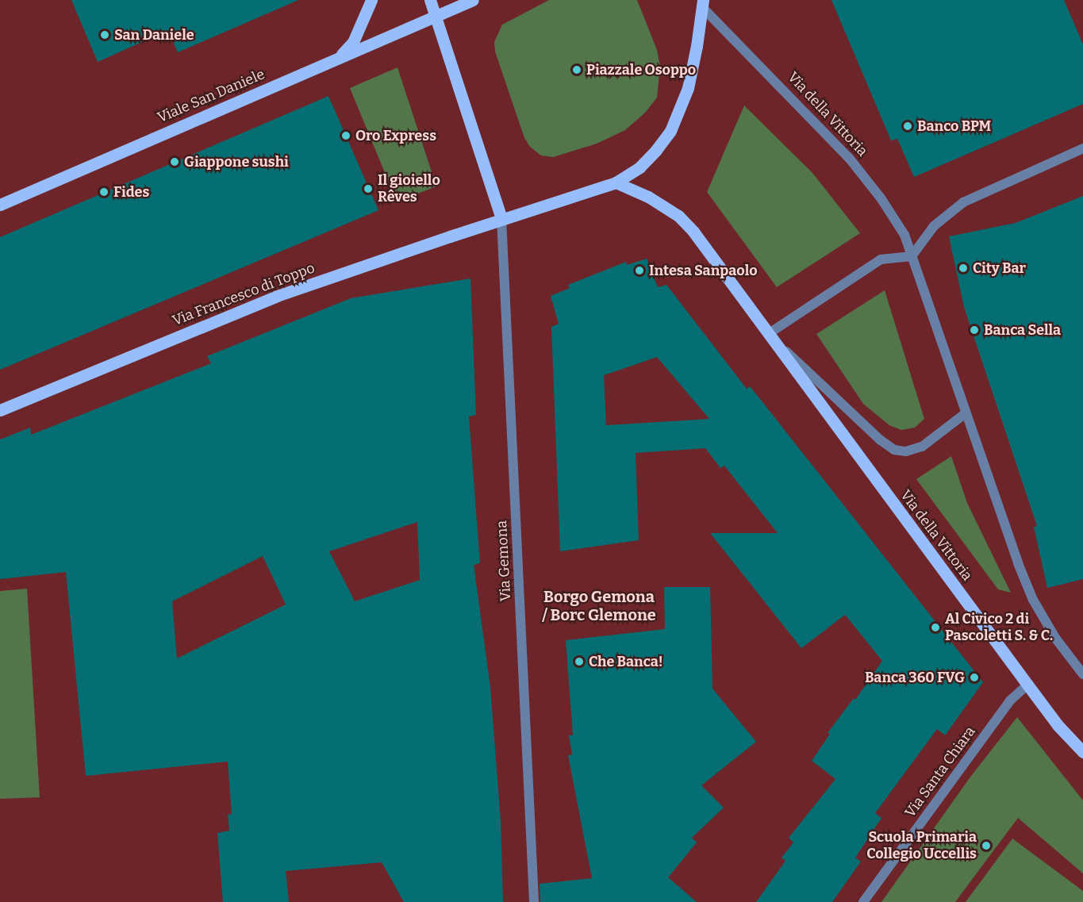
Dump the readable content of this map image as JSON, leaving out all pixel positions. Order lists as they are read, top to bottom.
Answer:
{
  "streets": {
    "main road": ["Viale San Daniele", "Via della Vittoria", "Via Francesco di Toppo"],
    "street": ["Via Gemona", "Via Santa Chiara"]
  },
  "crossings": [
    ["Via della Vittoria", "Via Santa Chiara"],
    ["Via Francesco di Toppo", "Via Gemona"]
  ],
  "districts": ["Borgo Gemona / Borc Glemone"],
  "places": [
    "San Daniele",
    "Piazzale Osoppo",
    "Banco BPM",
    "Oro Express",
    "Giappone sushi",
    "Il gioiello Rêves",
    "Fides",
    "City Bar",
    "Intesa Sanpaolo",
    "Banca Sella",
    "Al Civico 2 di Pascoletti S. & C.",
    "Che Banca!",
    "Banca 360 FVG",
    "Scuola Primaria Collegio Uccellis"
  ]
}
